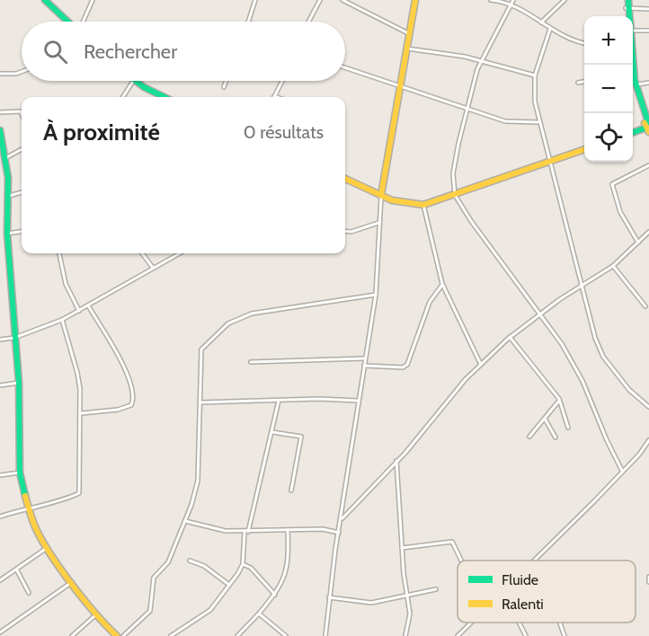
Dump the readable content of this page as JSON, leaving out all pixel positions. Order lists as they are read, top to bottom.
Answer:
{
  "legend": ["Fluide", "Ralenti"],
  "page": {
    "map_buttons": ["+", "−"],
    "search": "Rechercher",
    "heading": ["À proximité", "0 résultats"]
  }
}
